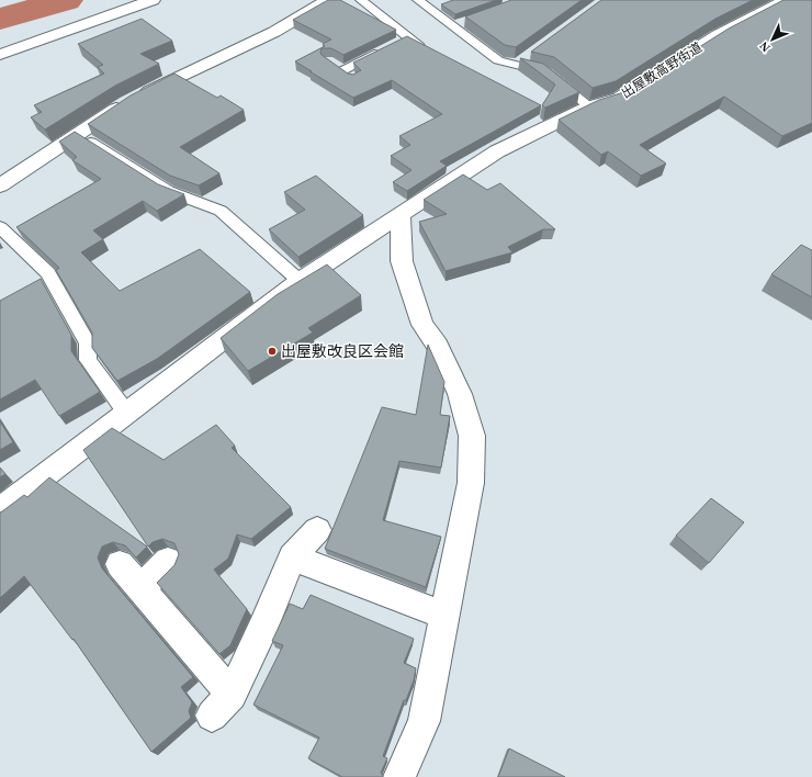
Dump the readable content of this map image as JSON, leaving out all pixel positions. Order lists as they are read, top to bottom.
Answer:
{
  "streets": {
    "street": ["出屋敷高野街道"]
  },
  "places": ["出屋敷改良区会館"],
  "north": "bottom left"
}
